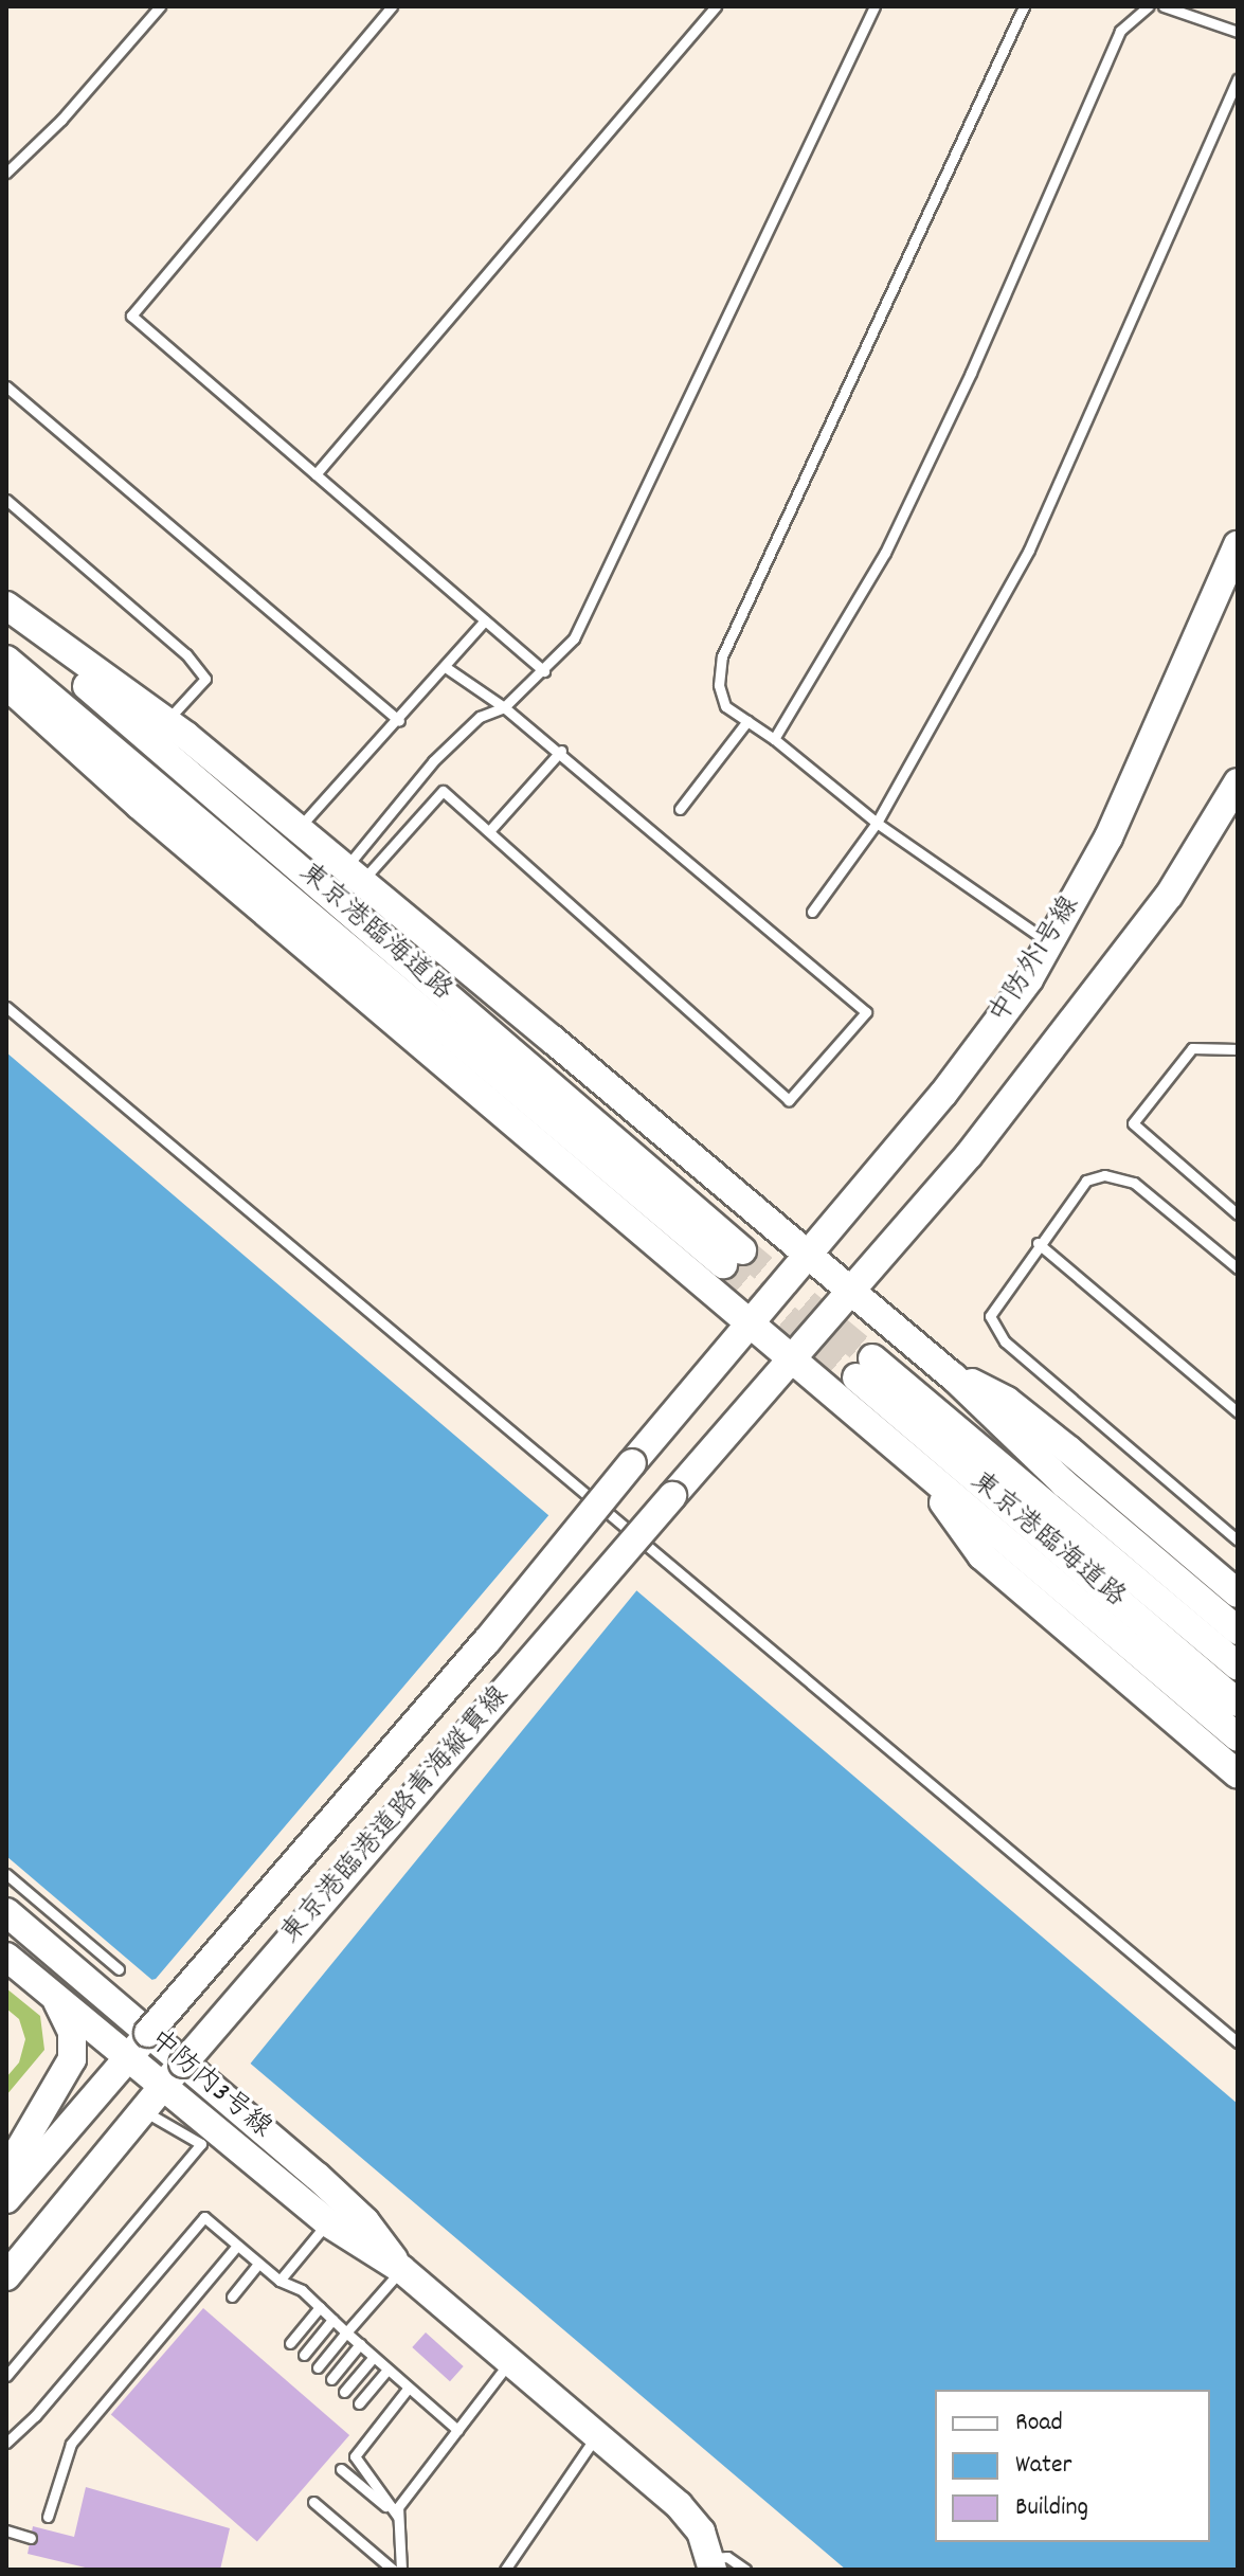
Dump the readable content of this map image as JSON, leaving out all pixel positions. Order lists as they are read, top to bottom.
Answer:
{
  "streets": {
    "street": [
      "東京港臨海道路",
      "中防外1号線",
      "東京港臨港道路青海縦貫線",
      "中防内3号線"
    ]
  },
  "crossings": [
    ["中防外1号線", "東京港臨港道路青海縦貫線"],
    ["東京港臨港道路青海縦貫線", "中防内3号線"]
  ],
  "legend": ["Road", "Water", "Building"]
}
